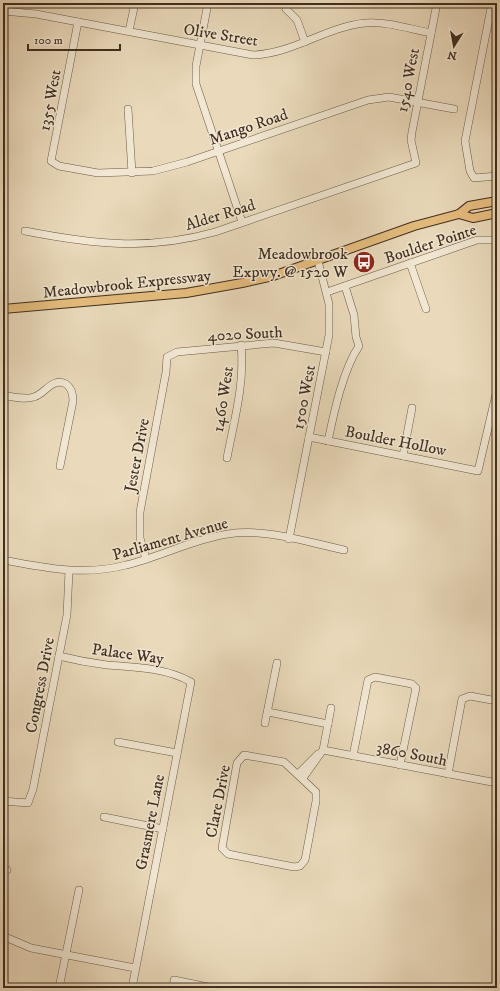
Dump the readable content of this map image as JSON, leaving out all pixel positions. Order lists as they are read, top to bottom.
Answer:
{
  "streets": {
    "main road": ["Meadowbrook Expressway"],
    "street": [
      "Olive Street",
      "1540 West",
      "1355 West",
      "Mango Road",
      "Alder Road",
      "Boulder Pointe",
      "4020 South",
      "1500 West",
      "1460 West",
      "Boulder Hollow",
      "Jester Drive",
      "Parliament Avenue",
      "Palace Way",
      "Congress Drive",
      "3860 South",
      "Clare Drive",
      "Grasmere Lane"
    ]
  },
  "crossings": [
    ["Olive Street", "1540 West"],
    ["Olive Street", "1355 West"],
    ["1540 West", "Mango Road"],
    ["1540 West", "Alder Road"],
    ["1355 West", "Mango Road"],
    ["Boulder Pointe", "1500 West"],
    ["Meadowbrook Expressway", "1500 West"],
    ["4020 South", "1500 West"],
    ["4020 South", "1460 West"],
    ["4020 South", "Jester Drive"],
    ["1500 West", "Boulder Hollow"],
    ["1500 West", "Parliament Avenue"],
    ["Jester Drive", "Parliament Avenue"],
    ["Parliament Avenue", "Congress Drive"],
    ["Palace Way", "Congress Drive"],
    ["Palace Way", "Grasmere Lane"]
  ],
  "places": {
    "bus stop": ["Meadowbrook Expwy. @ 1520 W"]
  },
  "scale_bar": "100 m",
  "north": "bottom"
}
